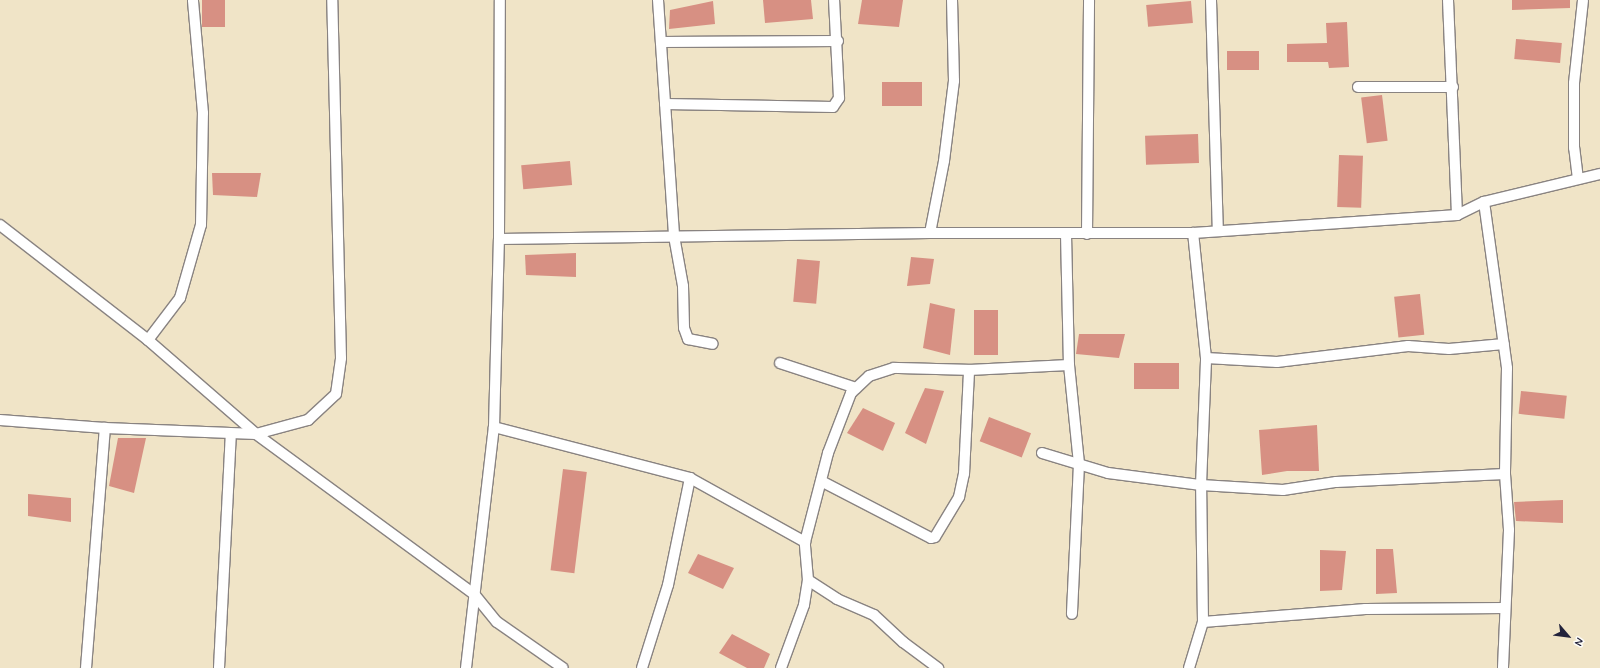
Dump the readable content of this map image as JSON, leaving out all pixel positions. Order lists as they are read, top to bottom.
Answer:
{
  "north": "bottom right"
}
